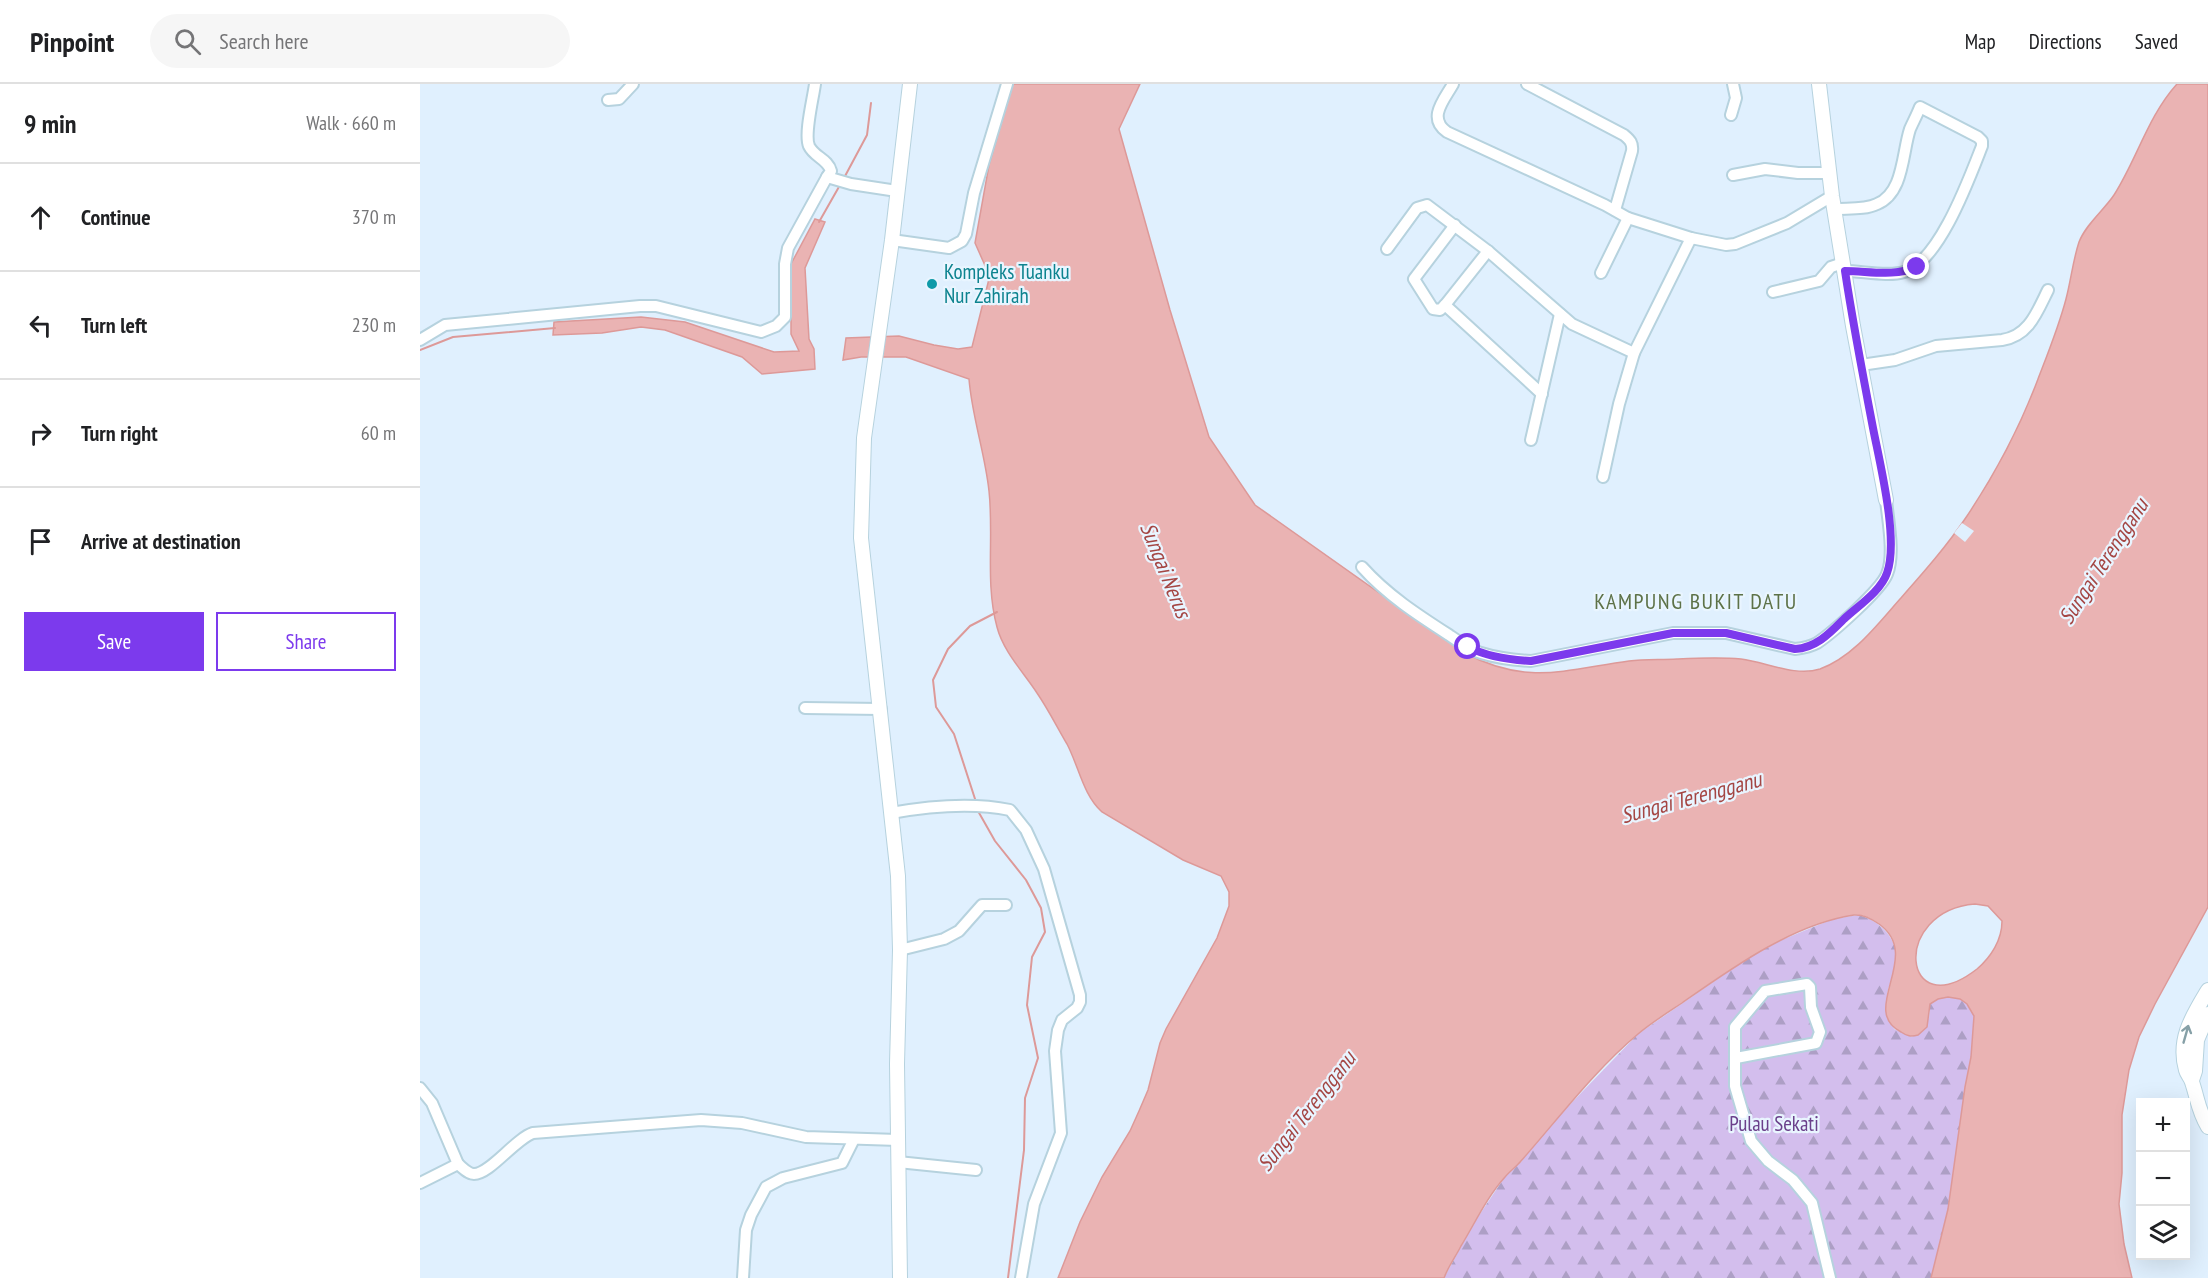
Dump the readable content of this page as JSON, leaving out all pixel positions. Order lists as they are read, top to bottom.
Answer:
{
  "districts": ["KAMPUNG BUKIT DATU"],
  "water": ["Sungai Terengganu", "Sungai Nerus"],
  "parks": ["Pulau Sekati"],
  "places": ["Kompleks Tuanku Nur Zahirah"],
  "page": {
    "header": "Pinpoint",
    "search": "Search here",
    "nav": ["Map", "Directions", "Saved"],
    "heading": ["9 min", "Walk · 660 m"],
    "list": [
      ["Continue", "370 m"],
      ["Turn left", "230 m"],
      ["Turn right", "60 m"],
      "Arrive at destination"
    ],
    "buttons": ["Save", "Share"],
    "map_buttons": ["+", "−"]
  }
}
